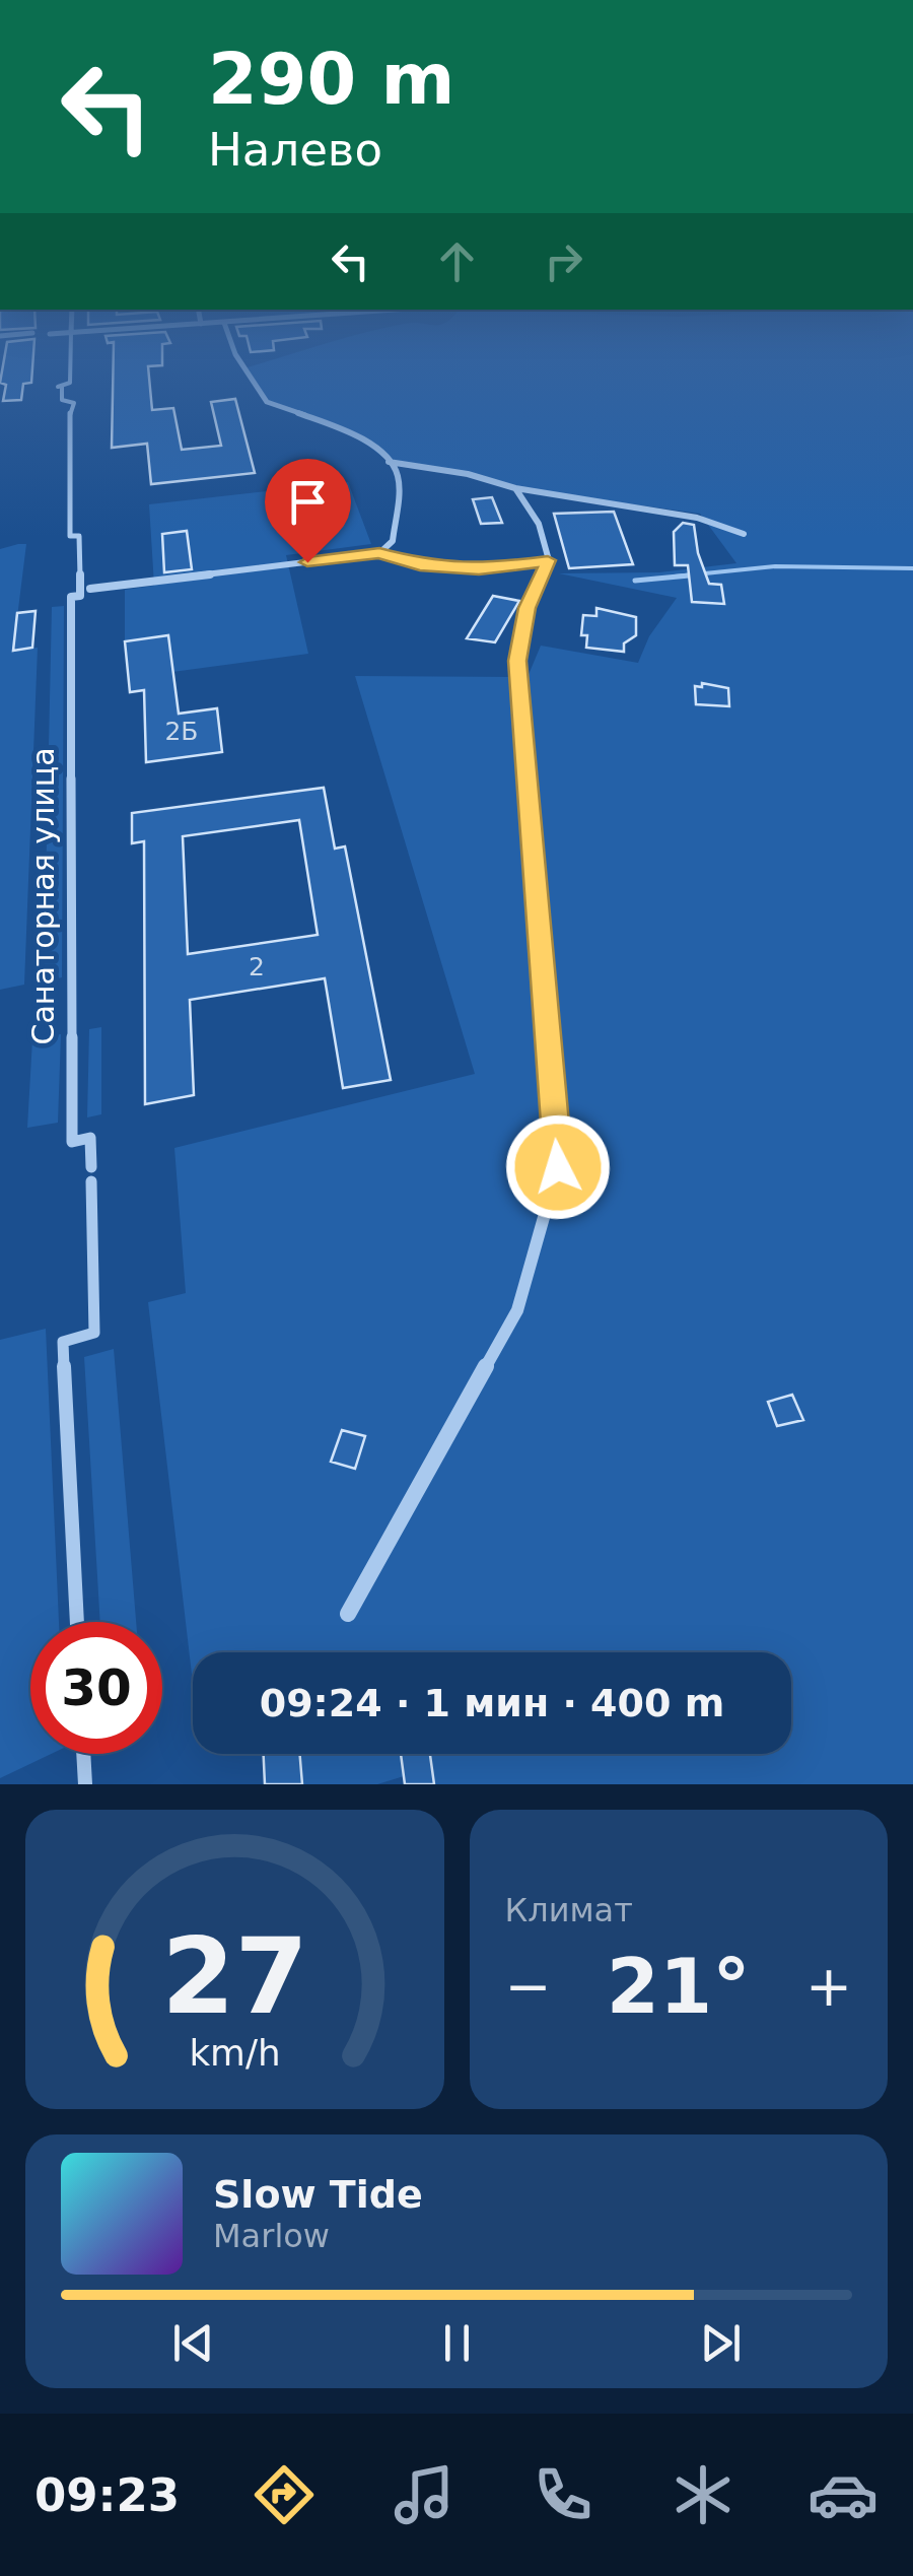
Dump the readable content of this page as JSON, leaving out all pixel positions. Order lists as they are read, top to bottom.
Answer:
{
  "streets": {
    "street": ["Санаторная улица"]
  },
  "house_numbers": ["2Б", "2"],
  "page": {
    "turn": ["290 m", "Налево"],
    "limit": "30",
    "trip": "09:24 · 1 мин · 400 m",
    "tile": "Климат",
    "heat": ["−", "21°", "+"],
    "song": ["Slow Tide", "Marlow"],
    "tabs": "09:23",
    "gauge": ["27", "km/h"]
  }
}
